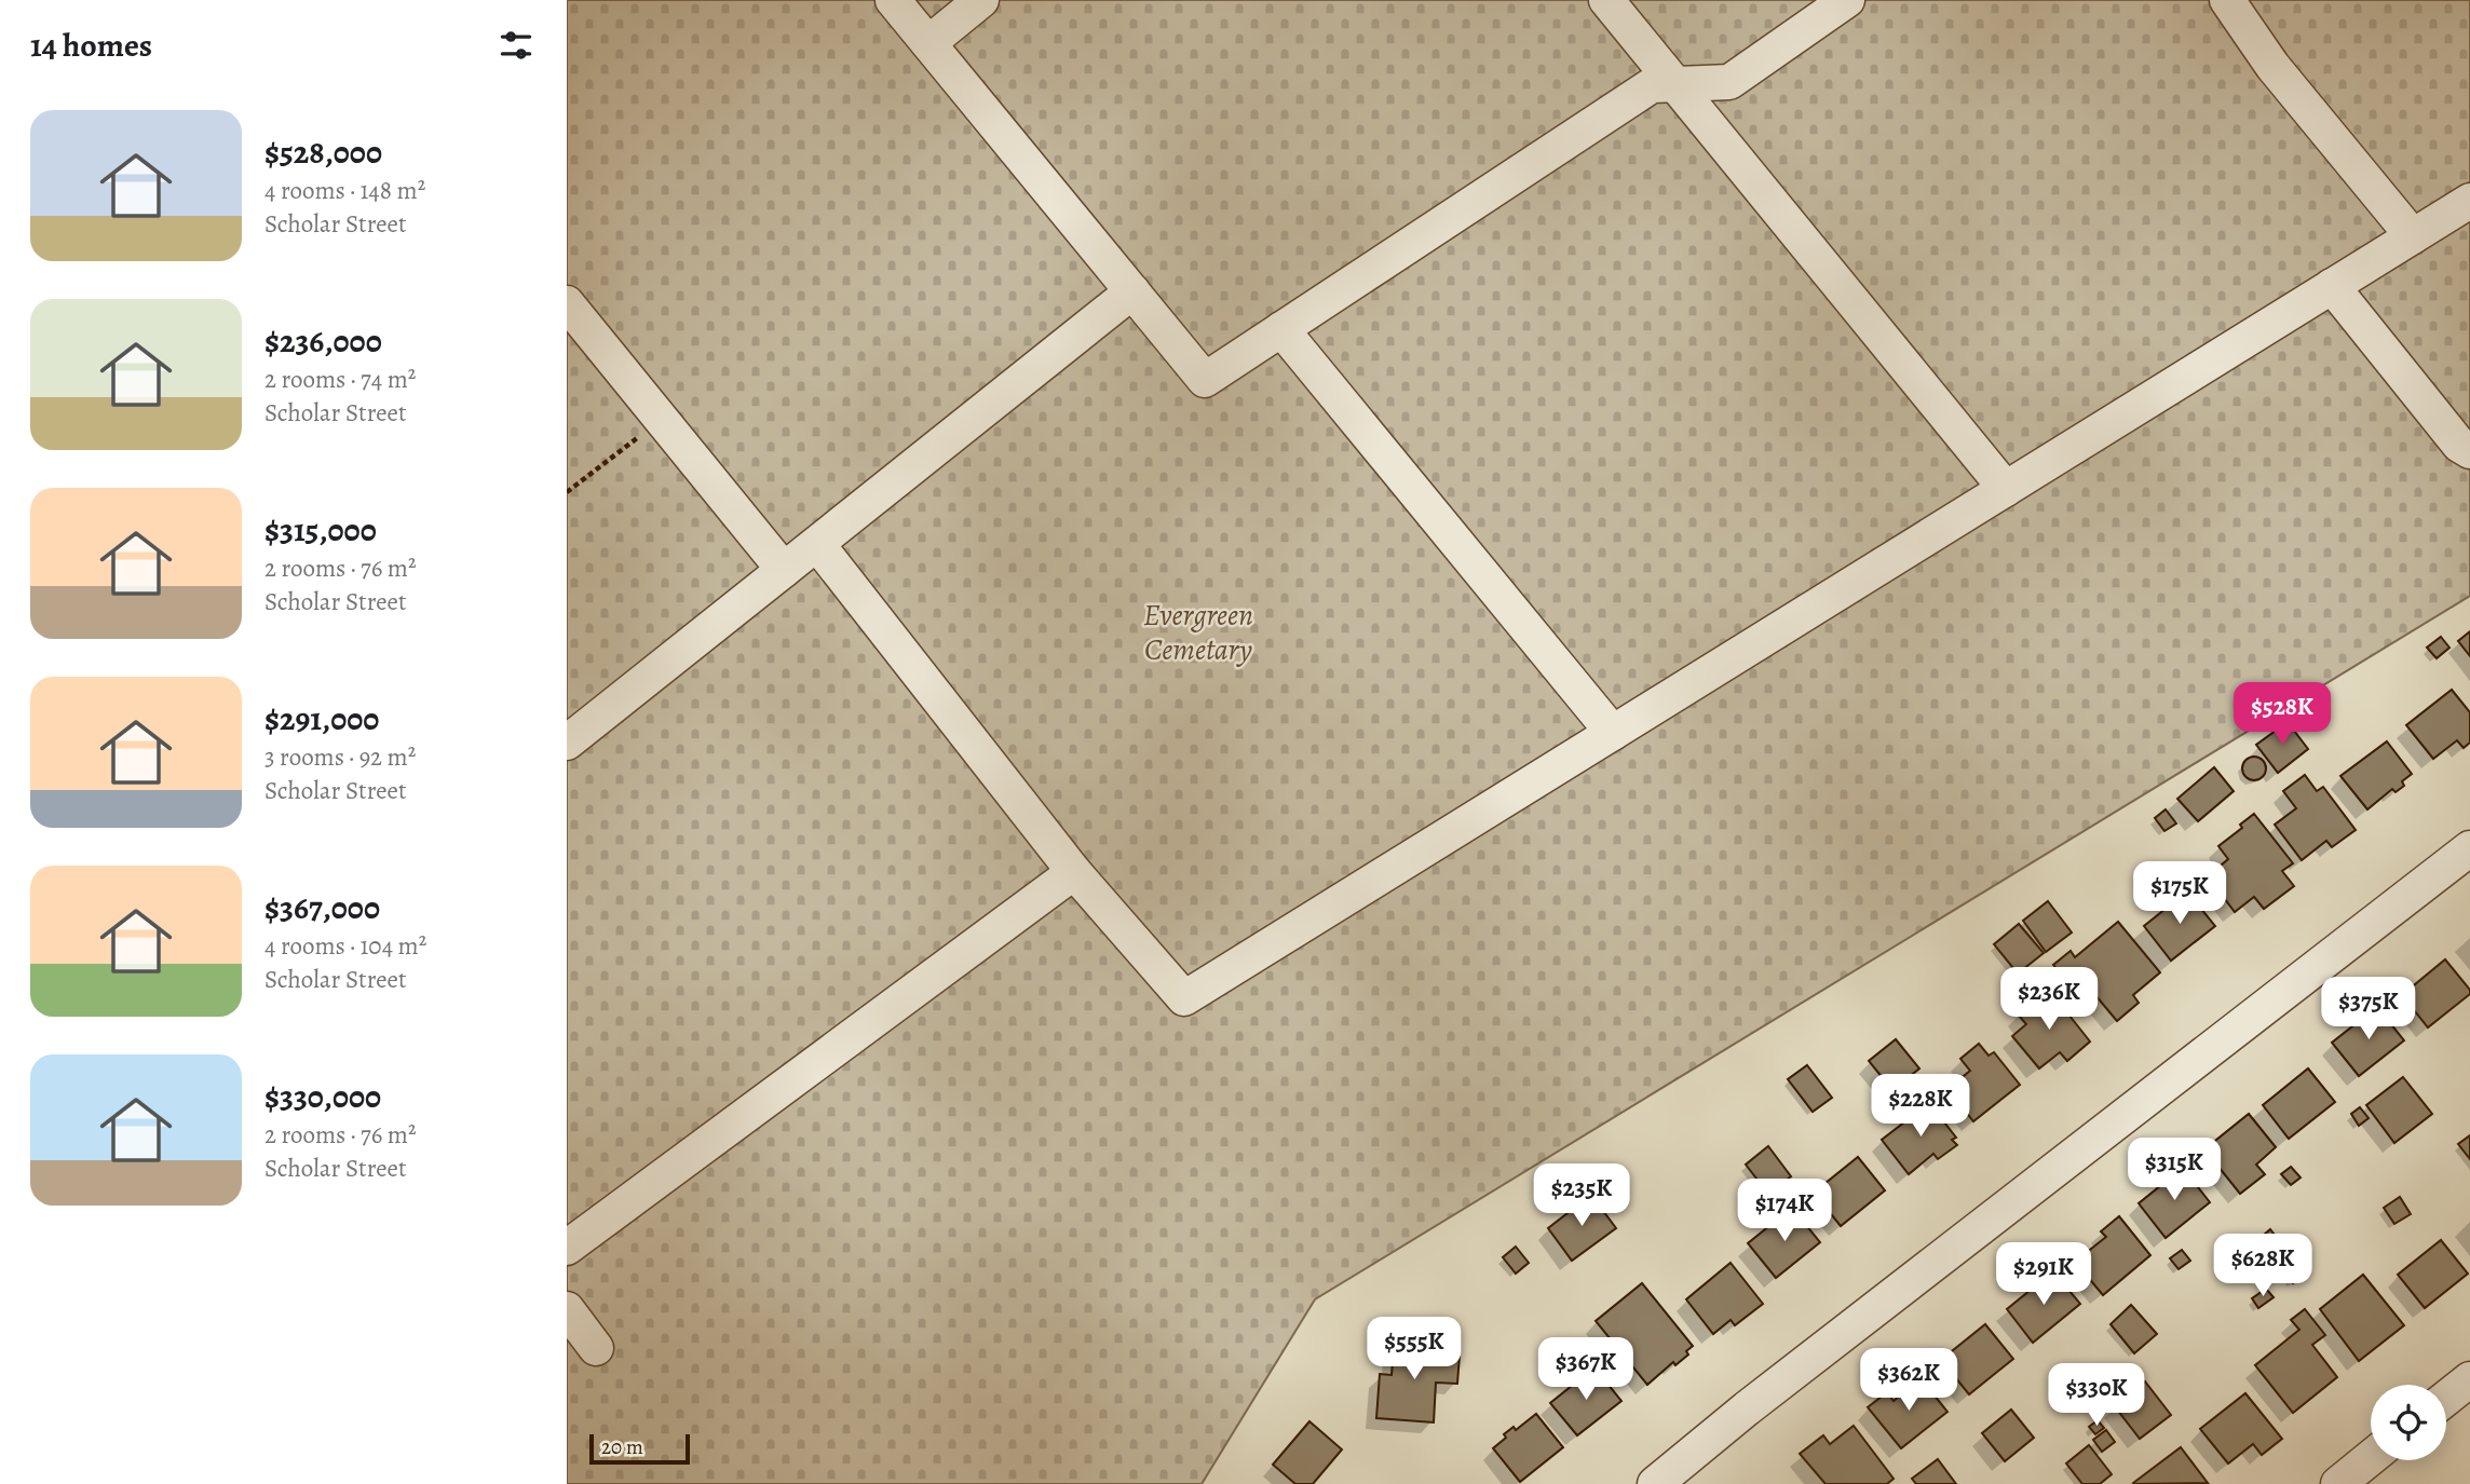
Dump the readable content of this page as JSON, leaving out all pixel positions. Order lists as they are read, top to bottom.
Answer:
{
  "parks": ["Evergreen Cemetary"],
  "scale_bar": "20 m",
  "page": {
    "heading": "14 homes",
    "list": [
      {
        "name": "$528,000",
        "note": "4 rooms · 148 m² · Scholar Street"
      },
      {
        "name": "$236,000",
        "note": "2 rooms · 74 m² · Scholar Street"
      },
      {
        "name": "$315,000",
        "note": "2 rooms · 76 m² · Scholar Street"
      },
      {
        "name": "$291,000",
        "note": "3 rooms · 92 m² · Scholar Street"
      },
      {
        "name": "$367,000",
        "note": "4 rooms · 104 m² · Scholar Street"
      },
      {
        "name": "$330,000",
        "note": "2 rooms · 76 m² · Scholar Street"
      }
    ],
    "price": [
      "$528K",
      "$175K",
      "$236K",
      "$375K",
      "$228K",
      "$315K",
      "$235K",
      "$174K",
      "$628K",
      "$291K",
      "$555K",
      "$367K",
      "$362K",
      "$330K"
    ],
    "scale": "20 m"
  }
}
